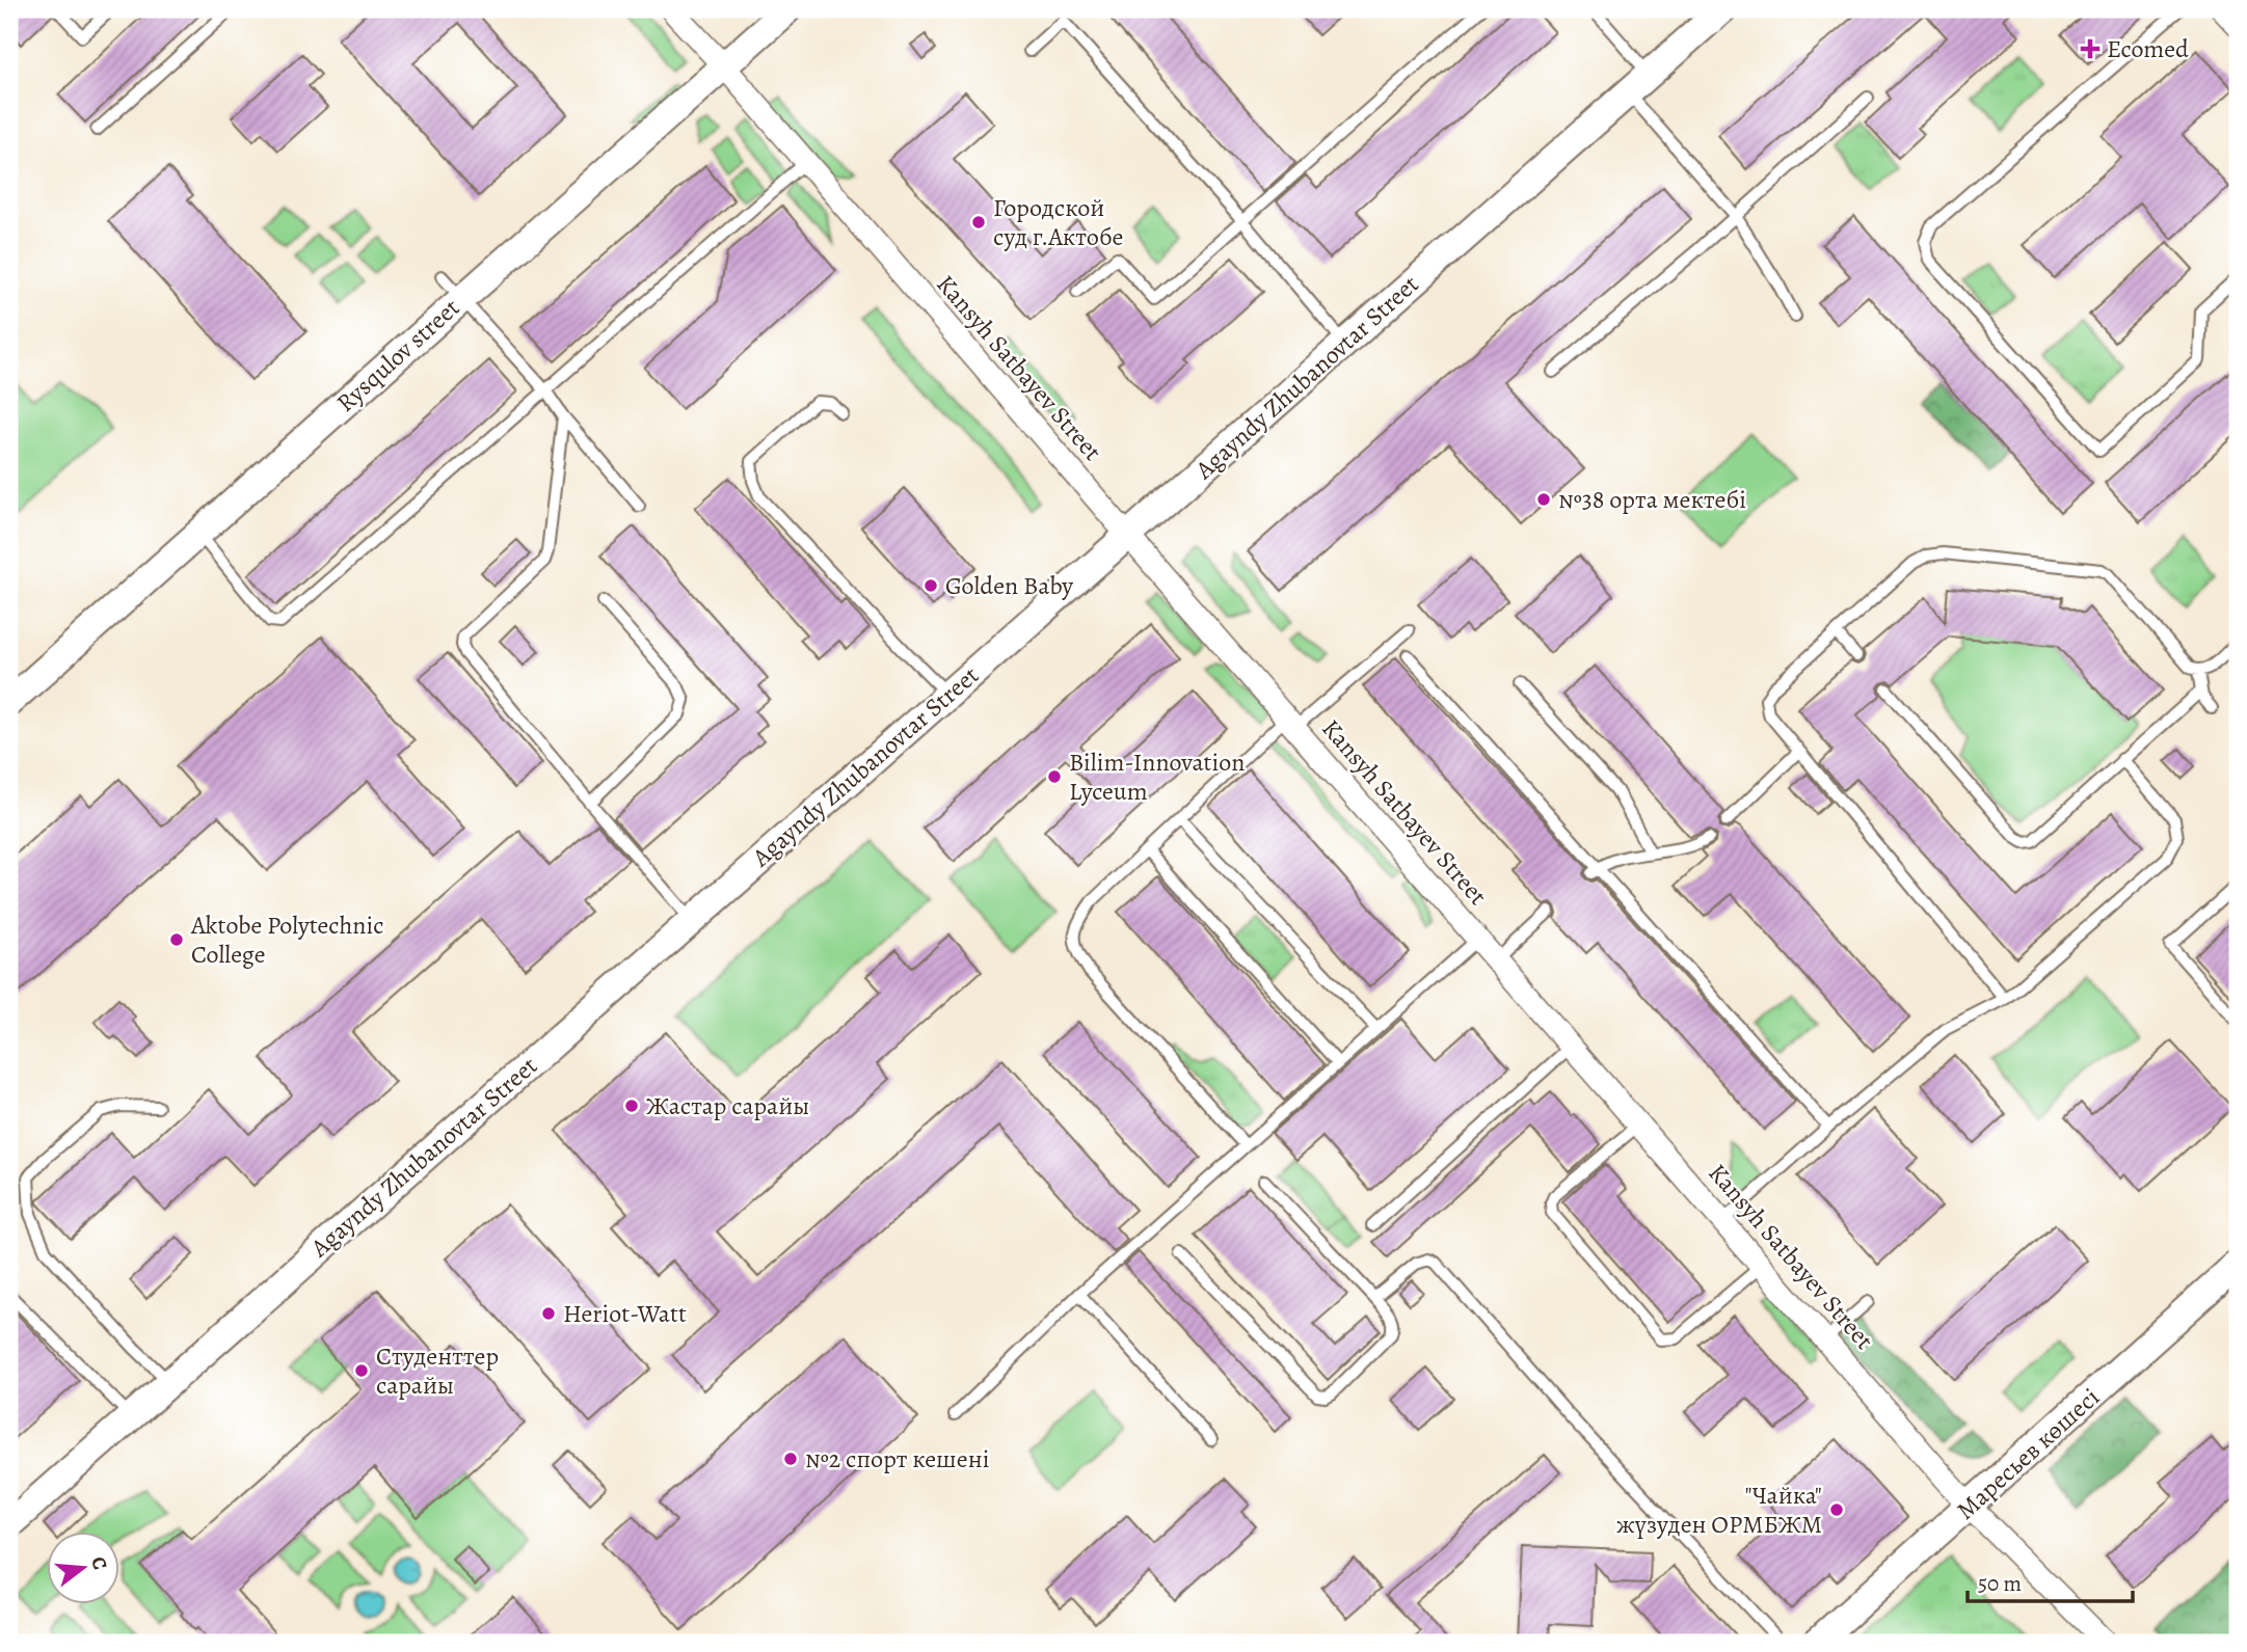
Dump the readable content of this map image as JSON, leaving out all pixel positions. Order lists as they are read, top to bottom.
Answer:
{
  "streets": {
    "street": [
      "Rysqulov street",
      "Kansyh Satbayev Street",
      "Agayndy Zhubanovtar Street",
      "Маресьев көшесі"
    ]
  },
  "crossings": [
    ["Rysqulov street", "Kansyh Satbayev Street"],
    ["Kansyh Satbayev Street", "Agayndy Zhubanovtar Street"],
    ["Kansyh Satbayev Street", "Маресьев көшесі"]
  ],
  "places": {
    "health": ["Ecomed"],
    "other": [
      "Городской суд г.Актобе",
      "№38 орта мектебі",
      "Golden Baby",
      "Bilim-Innovation Lyceum",
      "Aktobe Polytechnic College",
      "Жастар сарайы",
      "Heriot-Watt",
      "Студенттер сарайы",
      "№2 спорт кешені",
      "\"Чайка\" жүзуден ОРМБЖМ"
    ]
  },
  "scale_bar": "50 m",
  "north": "right"
}
